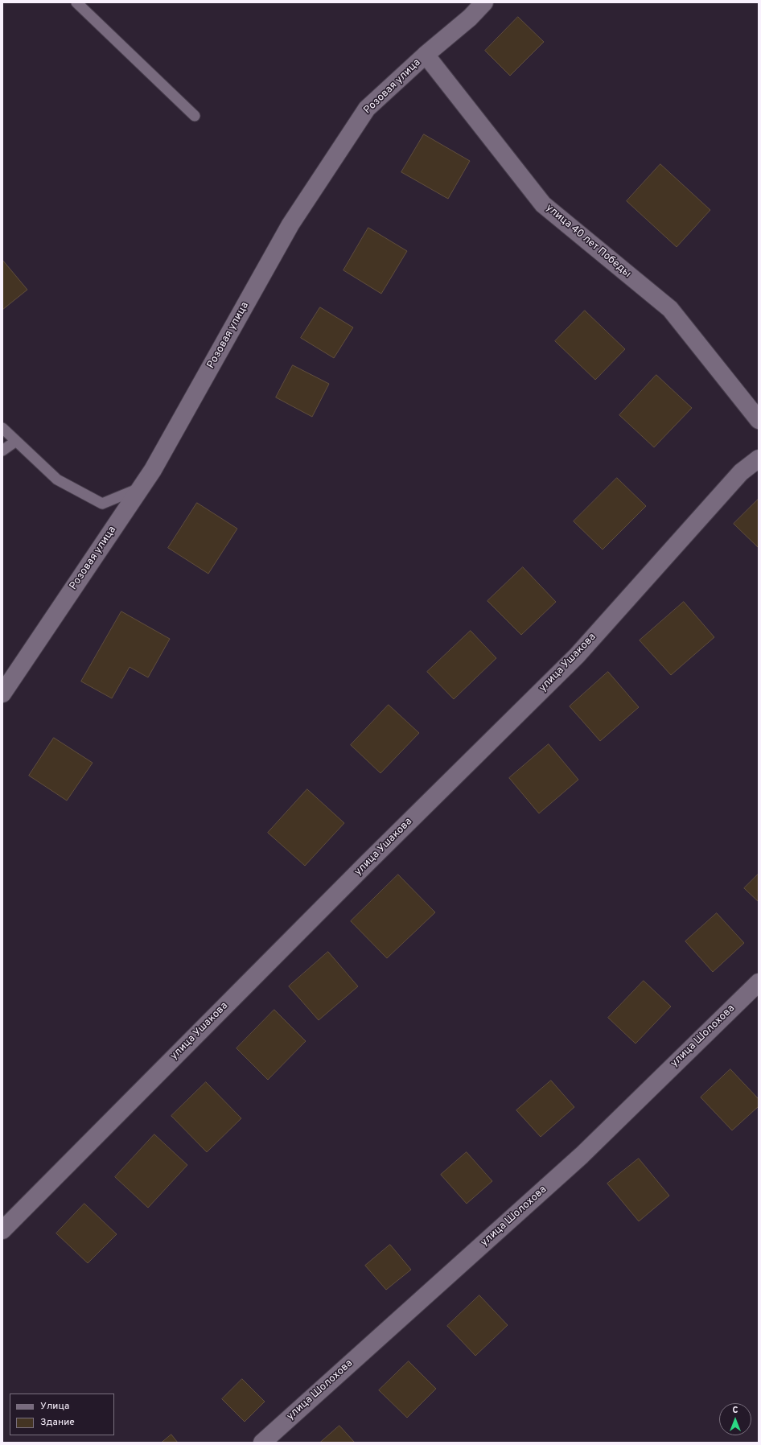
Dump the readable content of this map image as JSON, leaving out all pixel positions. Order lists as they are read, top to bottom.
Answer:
{
  "streets": {
    "street": [
      "Розовая улица",
      "улица 40 лет Победы",
      "улица Ушакова",
      "улица Шолохова"
    ]
  },
  "crossings": [
    ["Розовая улица", "улица 40 лет Победы"]
  ],
  "legend": ["Улица", "Здание"],
  "north": "top"
}
